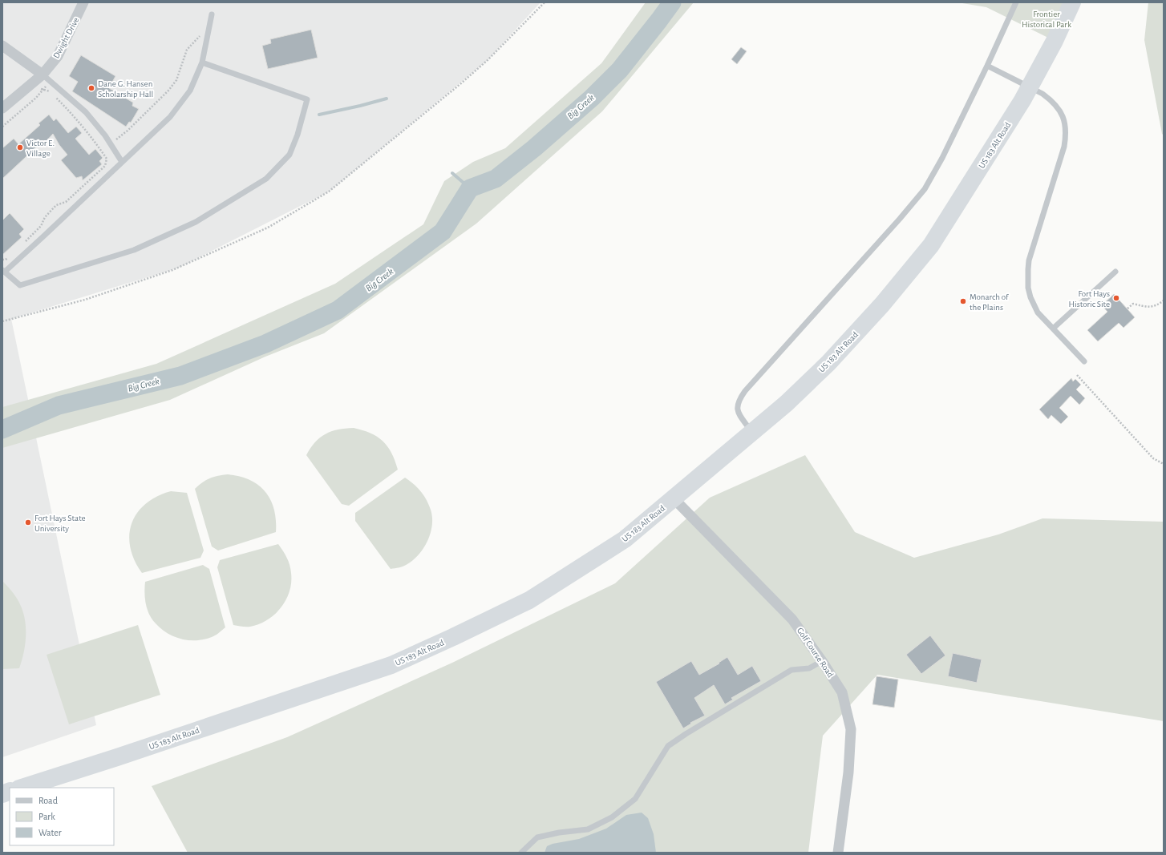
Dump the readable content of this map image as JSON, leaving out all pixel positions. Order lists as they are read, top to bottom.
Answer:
{
  "streets": {
    "highway": ["US 183 Alt Road"],
    "street": ["Dwight Drive", "Golf Course Road"]
  },
  "crossings": [
    ["US 183 Alt Road", "Golf Course Road"]
  ],
  "water": ["Big Creek"],
  "parks": ["Frontier Historical Park"],
  "places": [
    "Dane G. Hansen Scholarship Hall",
    "Victor E. Village",
    "Fort Hays Historic Site",
    "Monarch of the Plains",
    "Fort Hays State University"
  ],
  "legend": ["Road", "Park", "Water"]
}
